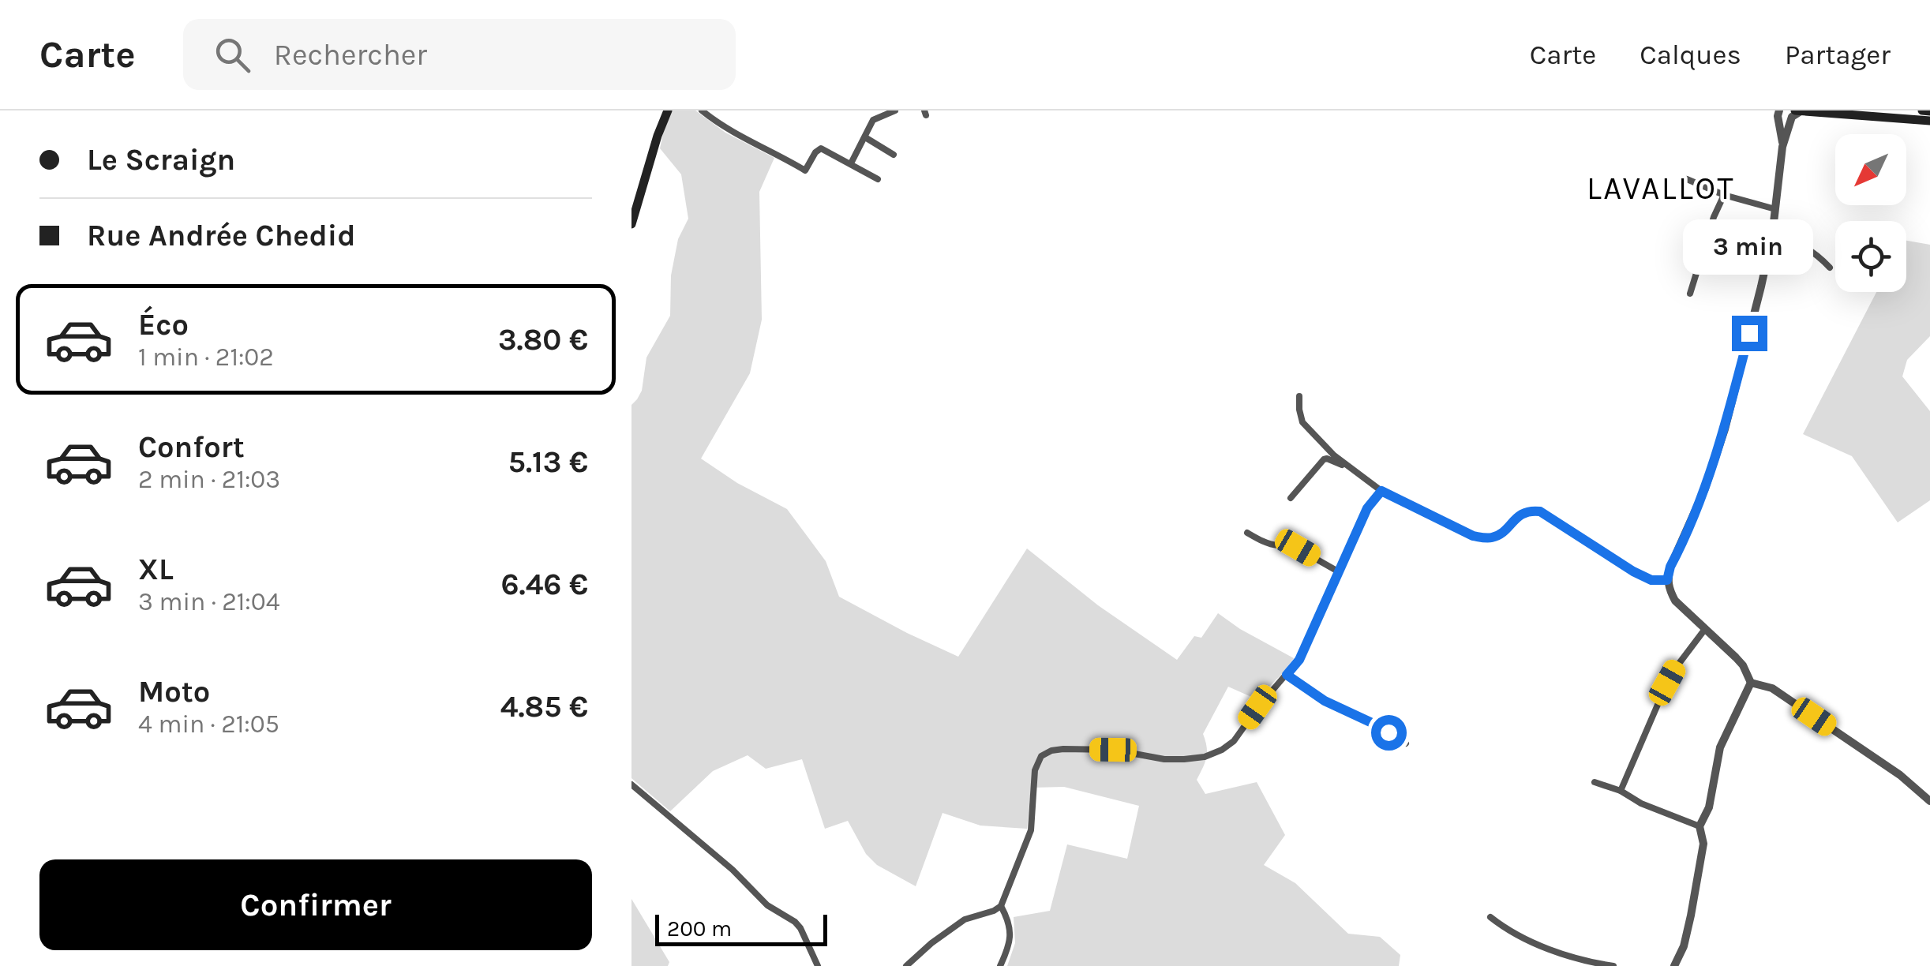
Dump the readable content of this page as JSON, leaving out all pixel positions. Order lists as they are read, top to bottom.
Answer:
{
  "districts": ["LAVALLOT"],
  "scale_bar": "200 m",
  "north": "bottom left",
  "page": {
    "header": "Carte",
    "search": "Rechercher",
    "nav": ["Carte", "Calques", "Partager"],
    "banner": ["Le Scraign", "Rue Andrée Chedid"],
    "bubble": "3 min",
    "list": [
      {
        "name": "Éco",
        "note": "1 min · 21:02",
        "value": "3.80 €"
      },
      {
        "name": "Confort",
        "note": "2 min · 21:03",
        "value": "5.13 €"
      },
      {
        "name": "XL",
        "note": "3 min · 21:04",
        "value": "6.46 €"
      },
      {
        "name": "Moto",
        "note": "4 min · 21:05",
        "value": "4.85 €"
      }
    ],
    "buttons": "Confirmer",
    "scale": "200 m"
  }
}
